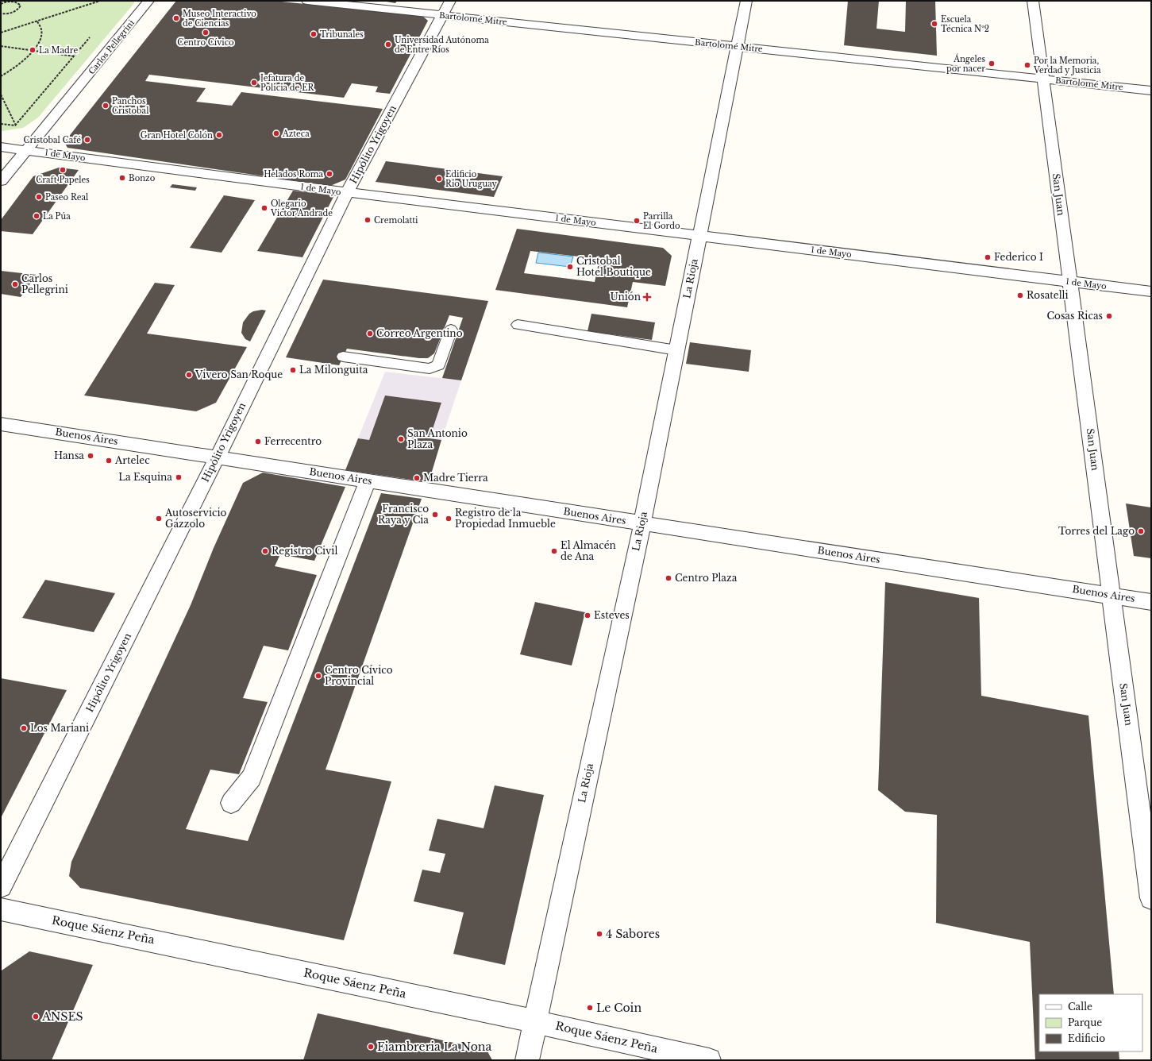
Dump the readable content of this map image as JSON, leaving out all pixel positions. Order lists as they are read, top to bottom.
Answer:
{
  "streets": {
    "street": [
      "Bartolomé Mitre",
      "Carlos Pellegrini",
      "Hipólito Yrigoyen",
      "1 de Mayo",
      "San Juan",
      "La Rioja",
      "Buenos Aires",
      "Roque Sáenz Peña"
    ]
  },
  "crossings": [
    ["Bartolomé Mitre", "Hipólito Yrigoyen"],
    ["Bartolomé Mitre", "San Juan"],
    ["Bartolomé Mitre", "La Rioja"],
    ["Carlos Pellegrini", "1 de Mayo"],
    ["Hipólito Yrigoyen", "1 de Mayo"],
    ["Hipólito Yrigoyen", "Buenos Aires"],
    ["1 de Mayo", "San Juan"],
    ["1 de Mayo", "La Rioja"],
    ["San Juan", "Buenos Aires"],
    ["La Rioja", "Buenos Aires"],
    ["La Rioja", "Roque Sáenz Peña"]
  ],
  "places": {
    "other": [
      "Museo Interactivo de Ciencias",
      "Escuela Técnica Nº2",
      "Centro Cívico",
      "Tribunales",
      "Universidad Autónoma de Entre Ríos",
      "La Madre",
      "Ángeles por nacer",
      "Por la Memoria, Verdad y Justicia",
      "Jefatura de Policia de ER",
      "Panchos Cristobal",
      "Azteca",
      "Gran Hotel Colón",
      "Cristobal Café",
      "Craft Papeles",
      "Helados Roma",
      "Bonzo",
      "Edificio Rio Uruguay",
      "Paseo Real",
      "Olegario Victor Andrade",
      "La Púa",
      "Cremolatti",
      "Parrilla El Gordo",
      "Federico I",
      "Cristobal Hotel Boutique",
      "Carlos Pellegrini",
      "Rosatelli",
      "Cosas Ricas",
      "Correo Argentino",
      "La Milonguita",
      "Vivero San Roque",
      "San Antonio Plaza",
      "Ferrecentro",
      "Hansa",
      "Artelec",
      "La Esquina",
      "Madre Tierra",
      "Francisco Raya y Cia",
      "Autoservicio Gazzolo",
      "Registro de la Propiedad Inmueble",
      "Torres del Lago",
      "Registro Civil",
      "El Almacén de Ana",
      "Centro Plaza",
      "Esteves",
      "Centro Cívico Provincial",
      "Los Mariani",
      "4 Sabores",
      "Le Coin",
      "ANSES",
      "Fiambreria La Nona"
    ],
    "health": ["Unión"]
  },
  "legend": ["Calle", "Parque", "Edificio"]
}
